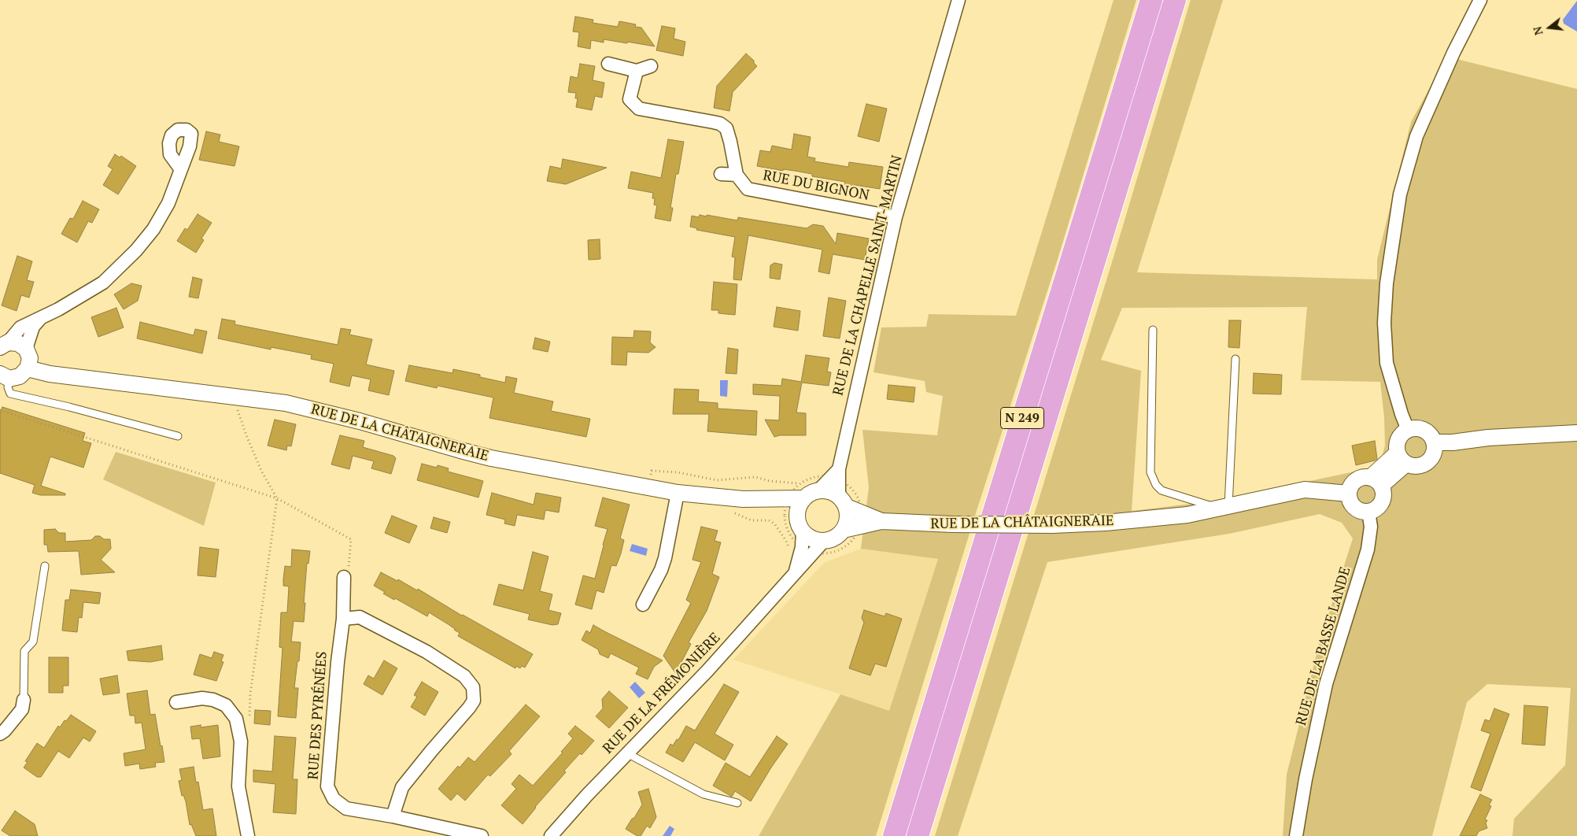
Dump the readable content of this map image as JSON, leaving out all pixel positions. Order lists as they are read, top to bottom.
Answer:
{
  "streets": {
    "highway": ["N 249"],
    "street": [
      "RUE DU BIGNON",
      "RUE DE LA CHAPELLE SAINT-MARTIN",
      "RUE DE LA CHÂTAIGNERAIE",
      "RUE DE LA BASSE LANDE",
      "RUE DE LA FRÉMONIÈRE",
      "RUE DES PYRÉNÉES"
    ]
  },
  "crossings": [
    ["RUE DU BIGNON", "RUE DE LA CHAPELLE SAINT-MARTIN"],
    ["RUE DE LA CHÂTAIGNERAIE", "RUE DE LA BASSE LANDE"],
    ["RUE DE LA CHÂTAIGNERAIE", "RUE DE LA FRÉMONIÈRE"]
  ],
  "north": "left"
}
